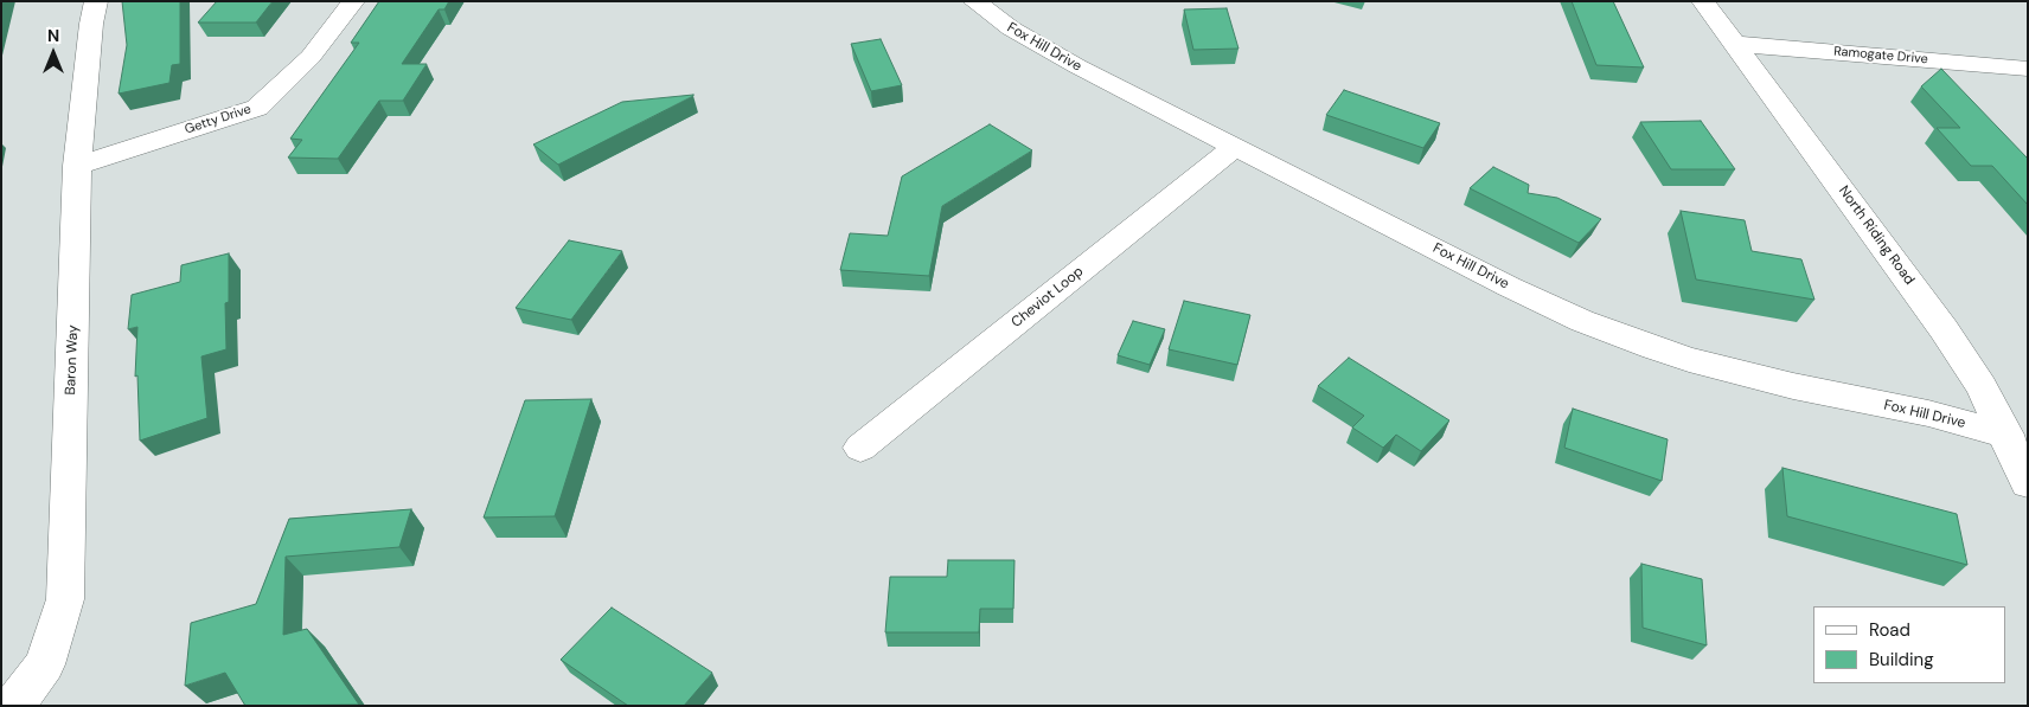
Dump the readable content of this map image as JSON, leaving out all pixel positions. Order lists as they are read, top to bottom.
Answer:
{
  "streets": {
    "street": [
      "Fox Hill Drive",
      "Ramogate Drive",
      "Getty Drive",
      "North Riding Road",
      "Cheviot Loop",
      "Baron Way"
    ]
  },
  "crossings": [
    ["Fox Hill Drive", "North Riding Road"],
    ["Fox Hill Drive", "Cheviot Loop"],
    ["Ramogate Drive", "North Riding Road"],
    ["Getty Drive", "Baron Way"]
  ],
  "legend": ["Road", "Building"],
  "north": "top"
}
